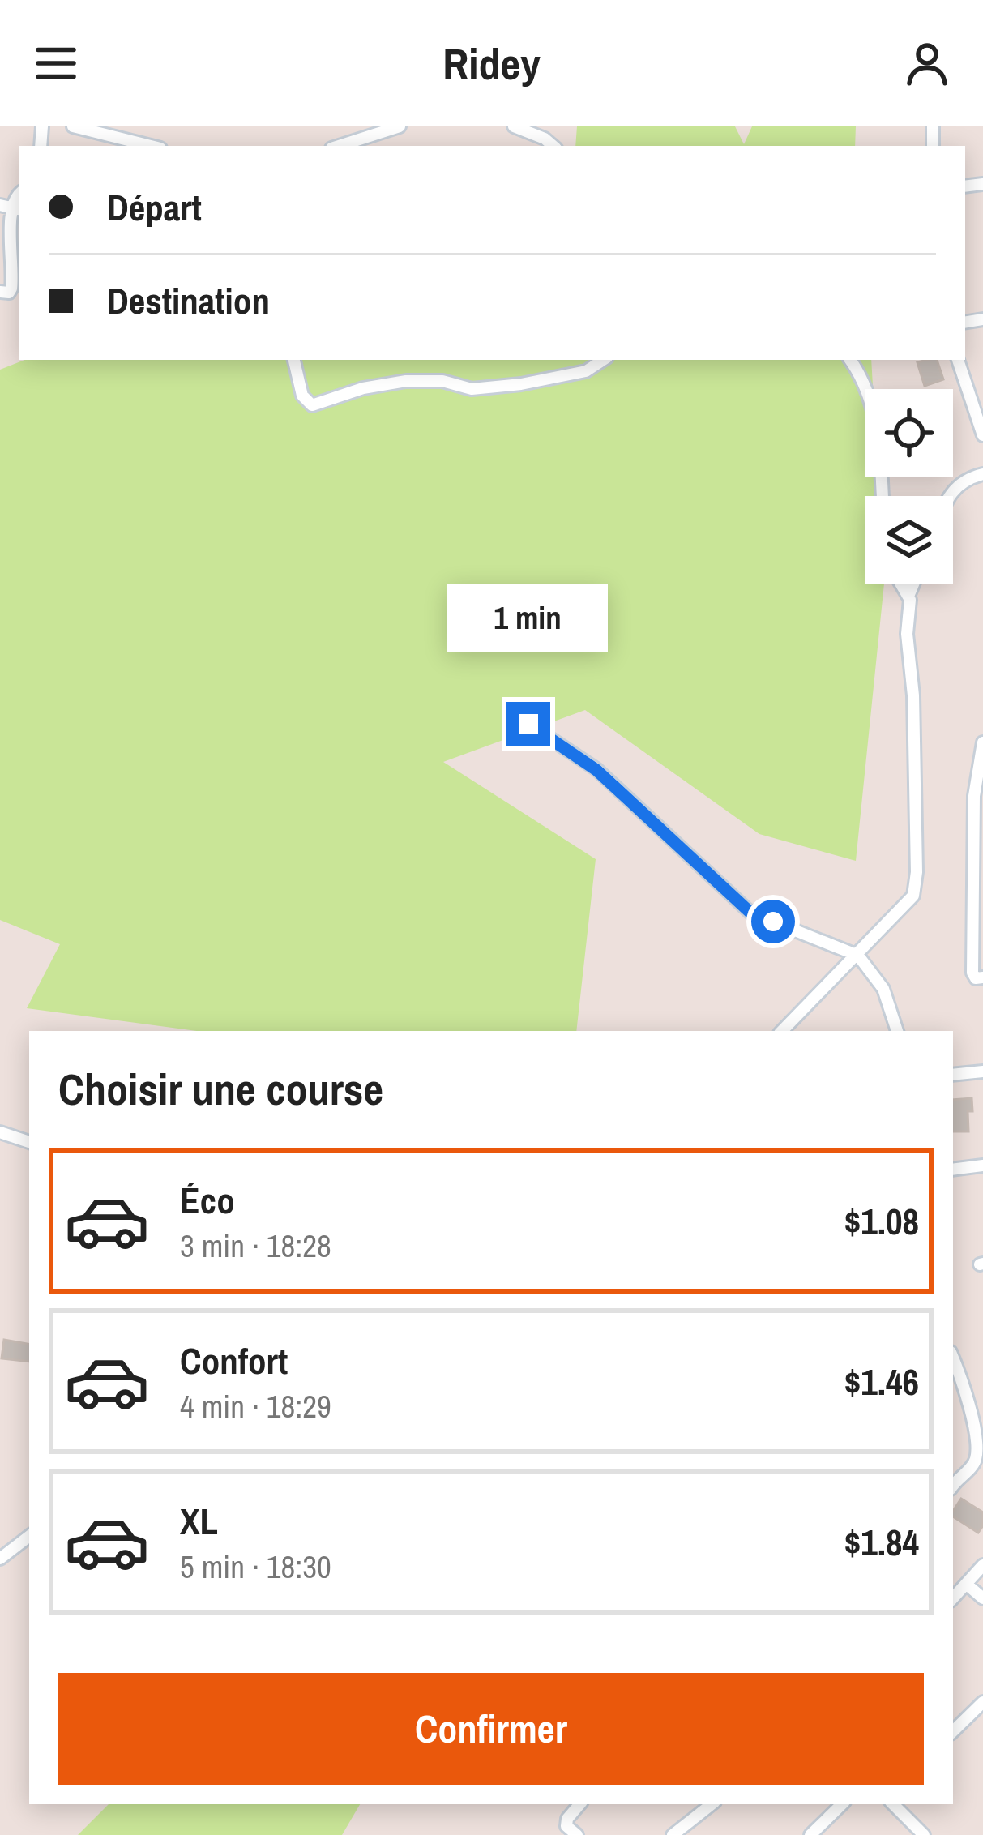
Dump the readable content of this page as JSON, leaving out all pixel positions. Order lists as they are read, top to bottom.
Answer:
{
  "page": {
    "header": "Ridey",
    "banner": ["Départ", "Destination"],
    "bubble": "1 min",
    "heading": "Choisir une course",
    "list": [
      {
        "name": "Éco",
        "note": "3 min · 18:28",
        "value": "$1.08"
      },
      {
        "name": "Confort",
        "note": "4 min · 18:29",
        "value": "$1.46"
      },
      {
        "name": "XL",
        "note": "5 min · 18:30",
        "value": "$1.84"
      }
    ],
    "buttons": "Confirmer"
  }
}
